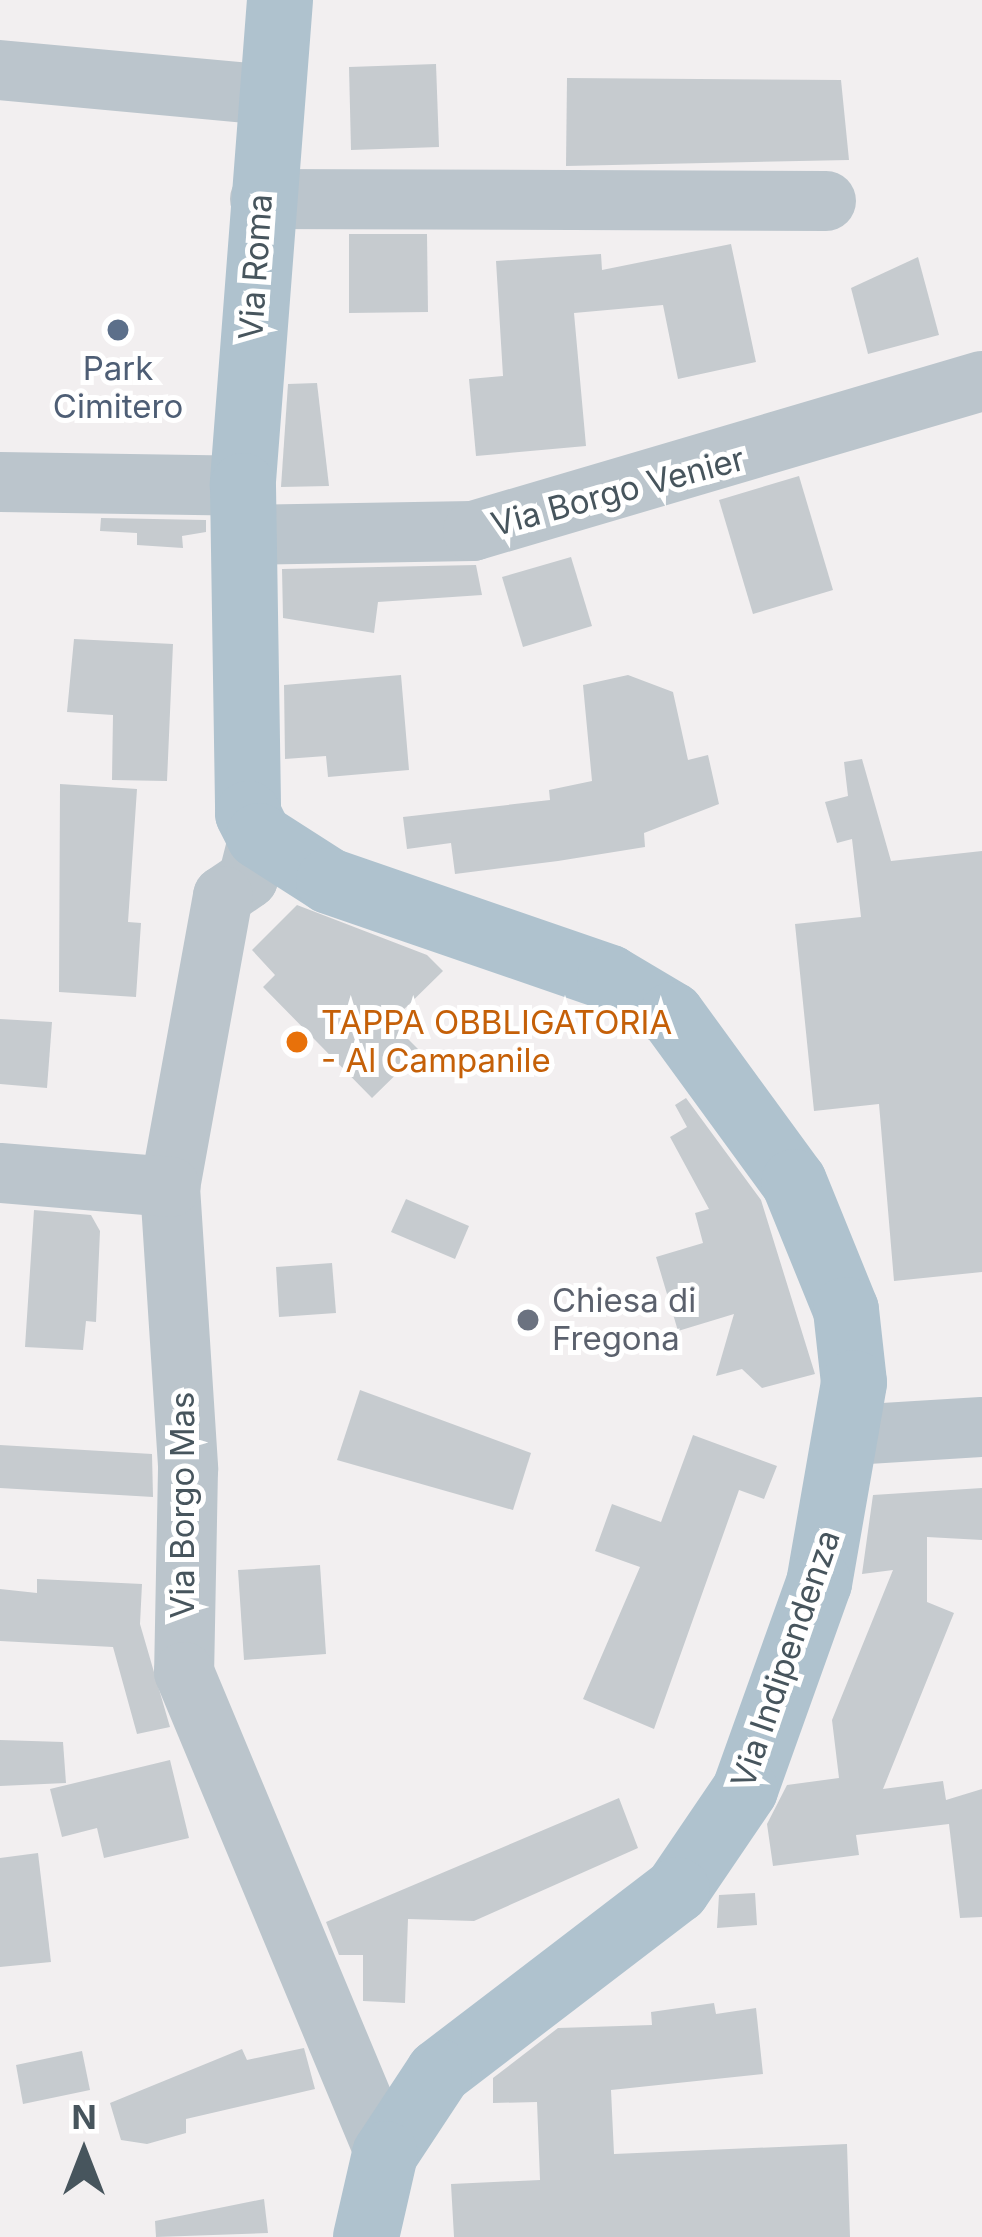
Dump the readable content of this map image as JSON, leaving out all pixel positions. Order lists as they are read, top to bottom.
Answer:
{
  "streets": {
    "main road": ["Via Roma", "Via Indipendenza"],
    "street": ["Via Borgo Venier", "Via Borgo Mas"]
  },
  "crossings": [
    ["Via Roma", "Via Borgo Venier"],
    ["Via Borgo Mas", "Via Indipendenza"]
  ],
  "places": ["Park Cimitero", "TAPPA OBBLIGATORIA - Al Campanile", "Chiesa di Fregona"],
  "north": "top"
}
